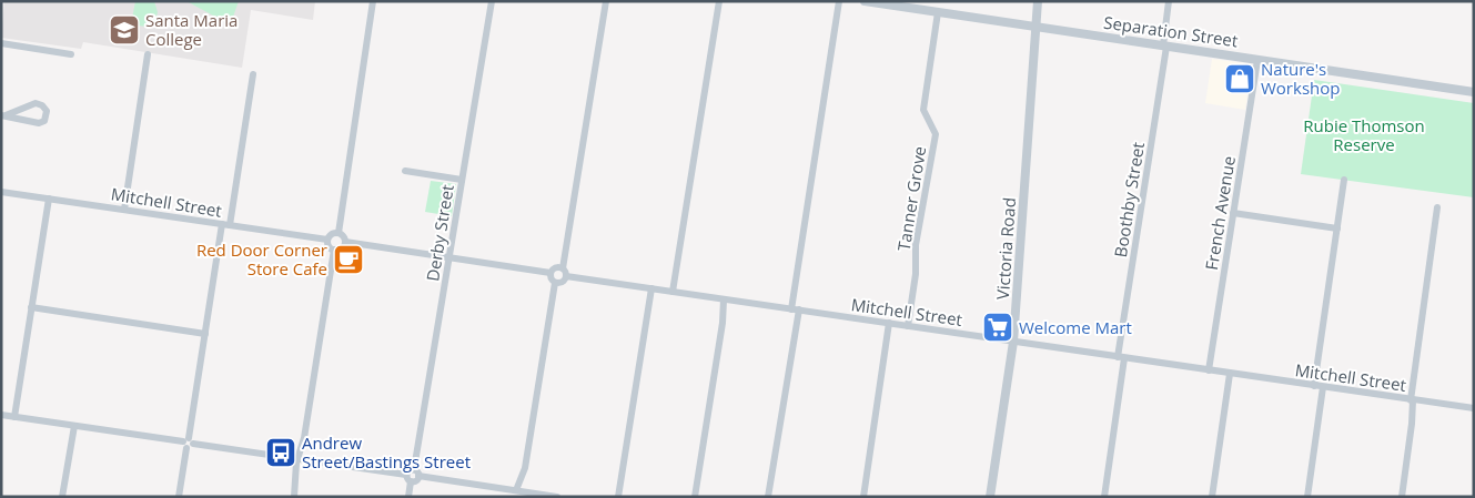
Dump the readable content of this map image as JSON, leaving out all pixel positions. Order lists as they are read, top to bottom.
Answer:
{
  "streets": {
    "street": [
      "Separation Street",
      "Tanner Grove",
      "Boothby Street",
      "Mitchell Street",
      "French Avenue",
      "Derby Street",
      "Victoria Road"
    ]
  },
  "crossings": [
    ["Separation Street", "Tanner Grove"],
    ["Separation Street", "Boothby Street"],
    ["Separation Street", "French Avenue"],
    ["Separation Street", "Victoria Road"],
    ["Tanner Grove", "Mitchell Street"],
    ["Boothby Street", "Mitchell Street"],
    ["Mitchell Street", "French Avenue"],
    ["Mitchell Street", "Victoria Road"]
  ],
  "parks": ["Rubie Thomson Reserve"],
  "places": {
    "school or university": ["Santa Maria College"],
    "shop": ["Nature's Workshop"],
    "cafe": ["Red Door Corner Store Cafe"],
    "supermarket": ["Welcome Mart"],
    "bus stop": ["Andrew Street/Bastings Street"]
  }
}
